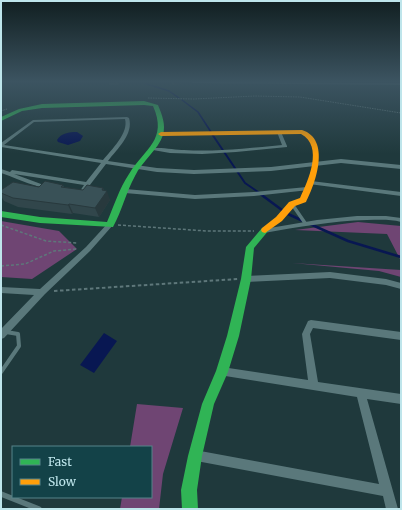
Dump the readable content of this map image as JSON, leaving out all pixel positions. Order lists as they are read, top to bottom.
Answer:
{
  "legend": ["Fast", "Slow"]
}
